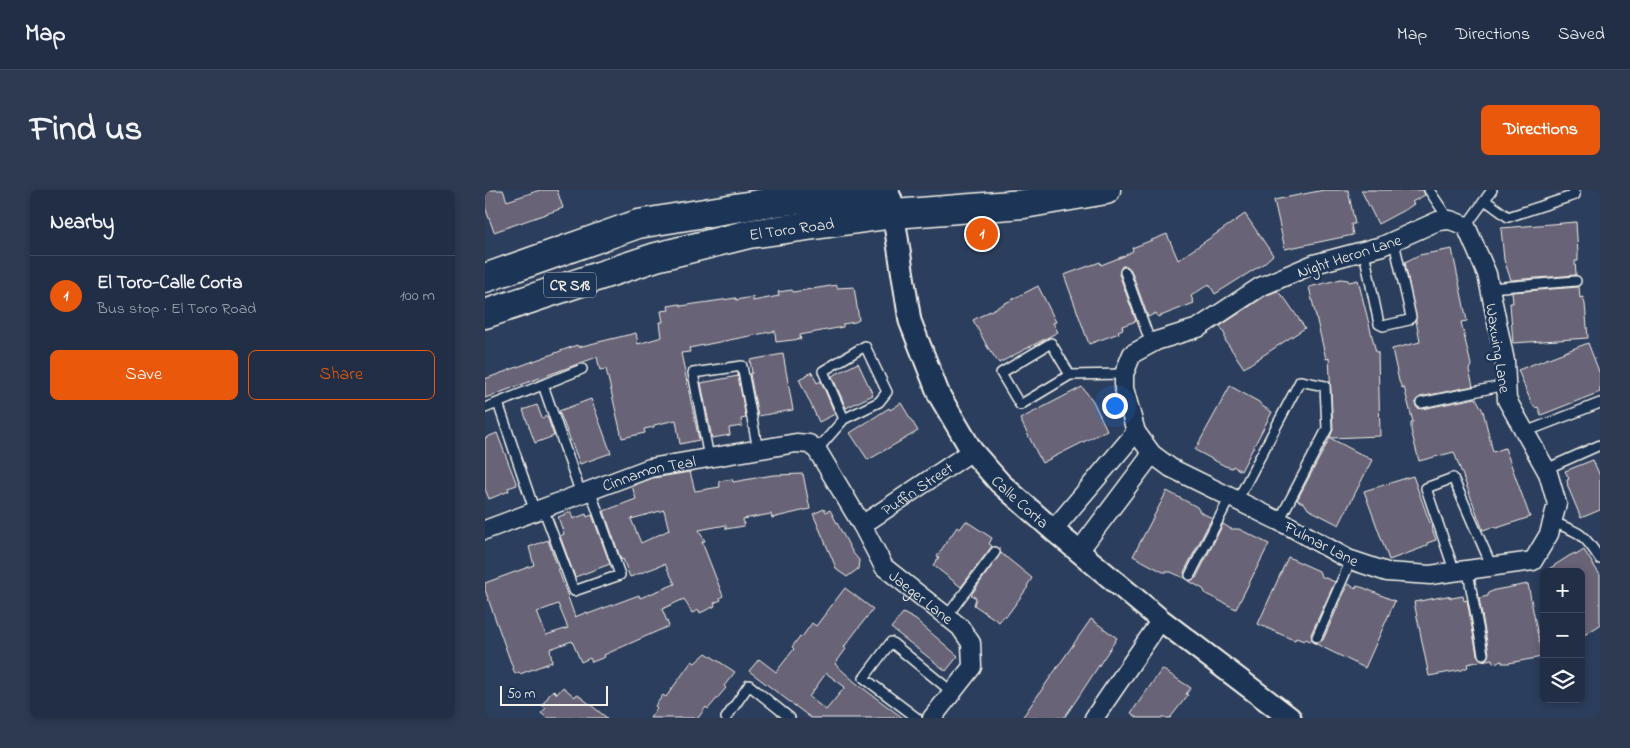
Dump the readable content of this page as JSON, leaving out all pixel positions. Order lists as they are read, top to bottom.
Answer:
{
  "streets": {
    "main road": ["El Toro Road", "CR S18"],
    "street": [
      "Night Heron Lane",
      "Waxwing Lane",
      "Cinnamon Teal",
      "Puffin Street",
      "Calle Corta",
      "Fulmar Lane",
      "Jaeger Lane"
    ]
  },
  "crossings": [
    ["El Toro Road", "Calle Corta"],
    ["Night Heron Lane", "Waxwing Lane"],
    ["Waxwing Lane", "Fulmar Lane"],
    ["Cinnamon Teal", "Jaeger Lane"],
    ["Puffin Street", "Calle Corta"],
    ["Puffin Street", "Jaeger Lane"]
  ],
  "scale_bar": "50 m",
  "page": {
    "header": "Map",
    "nav": ["Map", "Directions", "Saved"],
    "title": "Find us",
    "buttons": [
      "Directions",
      ["Save", "Share"]
    ],
    "heading": "Nearby",
    "pins": "1",
    "list": [
      {
        "mark": "1",
        "name": "El Toro-Calle Corta",
        "note": "Bus stop · El Toro Road",
        "value": "100 m"
      }
    ],
    "map_buttons": ["+", "−"],
    "scale": "50 m"
  }
}
